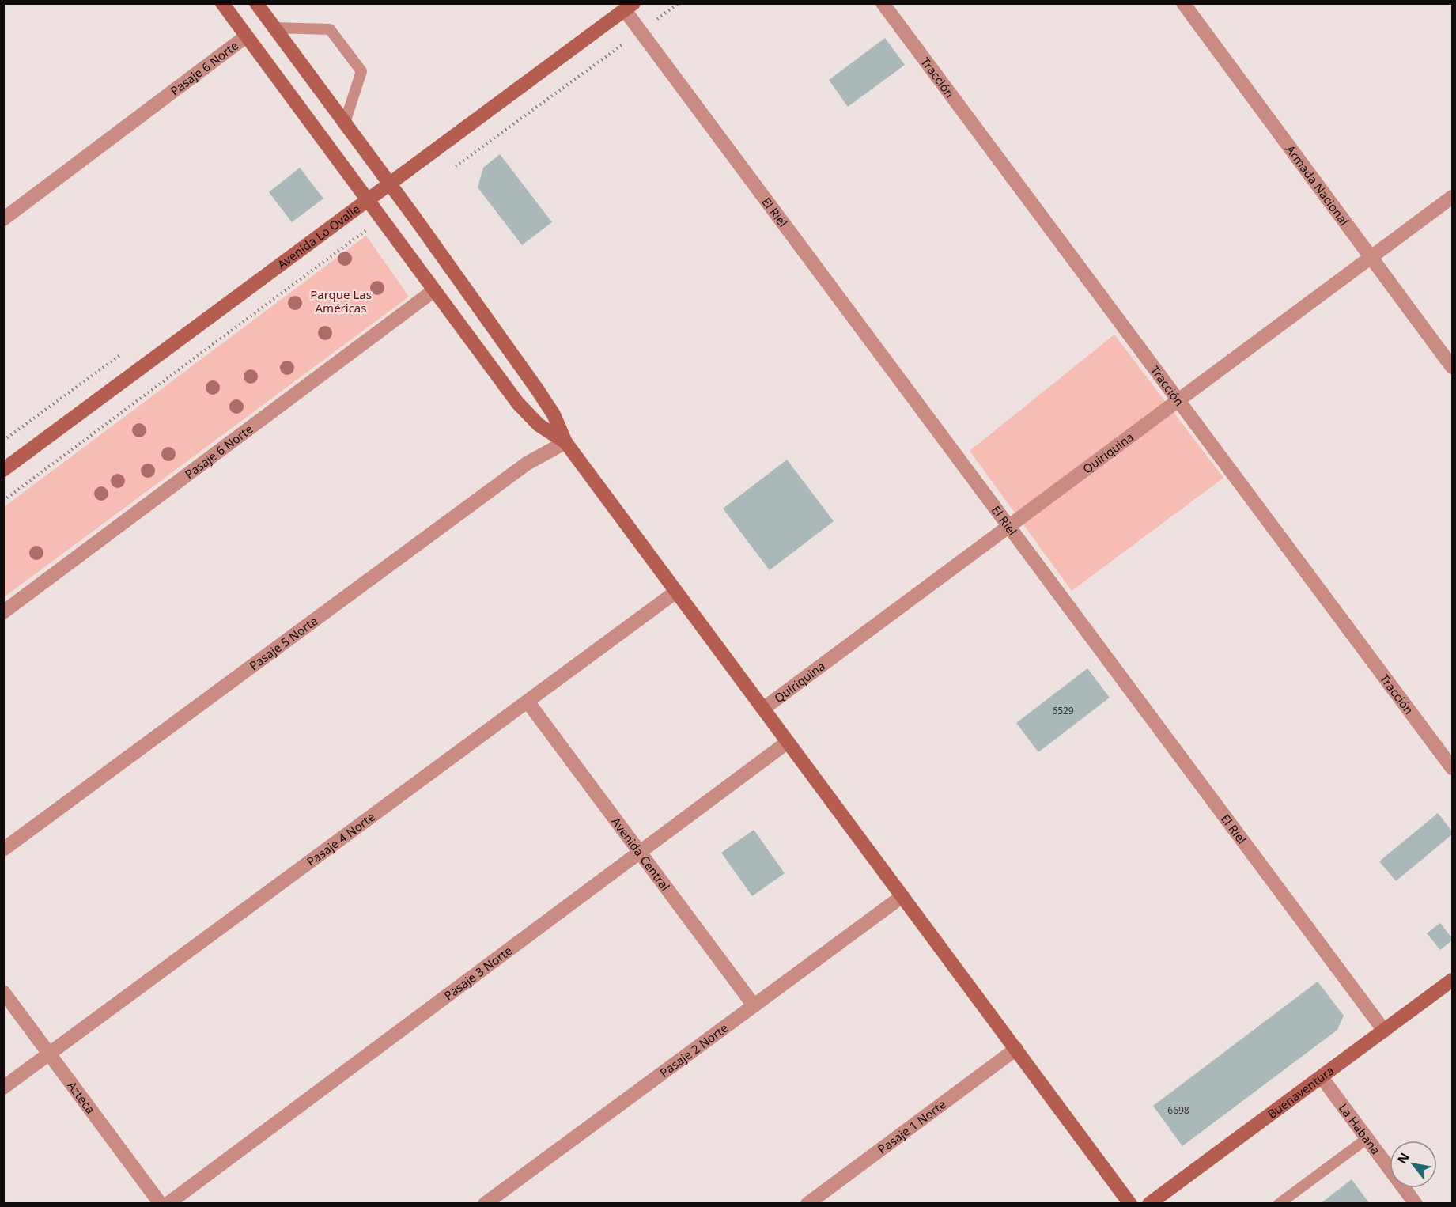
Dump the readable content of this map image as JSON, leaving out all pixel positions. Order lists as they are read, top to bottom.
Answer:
{
  "streets": {
    "street": [
      "Pasaje 6 Norte",
      "Tracción",
      "Armada Nacional",
      "El Riel",
      "Avenida Lo Ovalle",
      "Quiriquina",
      "Pasaje 5 Norte",
      "Pasaje 4 Norte",
      "Avenida Central",
      "Pasaje 3 Norte",
      "Pasaje 2 Norte",
      "Buenaventura",
      "Azteca",
      "Pasaje 1 Norte",
      "La Habana"
    ]
  },
  "crossings": [
    ["Tracción", "Quiriquina"],
    ["Armada Nacional", "Quiriquina"],
    ["El Riel", "Avenida Lo Ovalle"],
    ["El Riel", "Quiriquina"],
    ["El Riel", "Buenaventura"],
    ["Pasaje 4 Norte", "Avenida Central"],
    ["Pasaje 4 Norte", "Azteca"],
    ["Avenida Central", "Pasaje 3 Norte"],
    ["Avenida Central", "Pasaje 2 Norte"],
    ["Buenaventura", "La Habana"]
  ],
  "parks": ["Parque Las Américas"],
  "house_numbers": ["6529", "6698"],
  "north": "top left"
}
